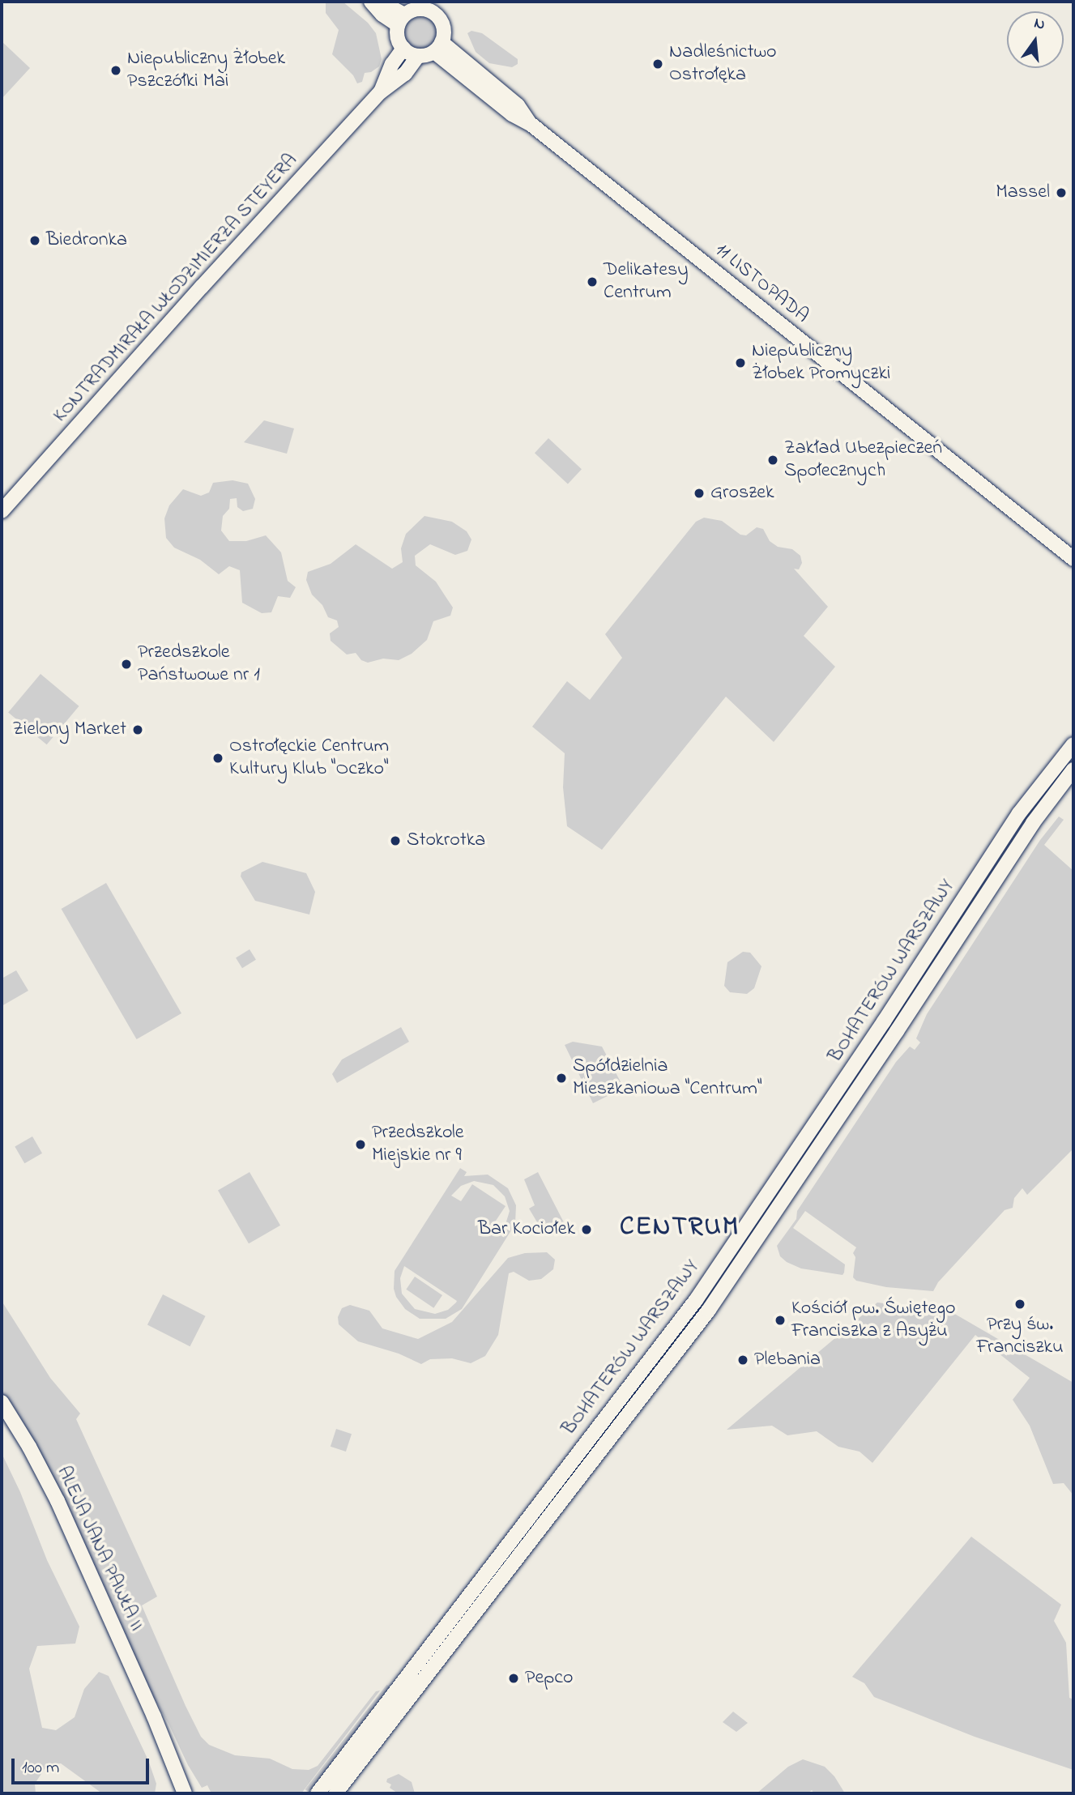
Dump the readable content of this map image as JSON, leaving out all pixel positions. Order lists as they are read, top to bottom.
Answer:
{
  "streets": {
    "main road": [
      "11 LISTOPADA",
      "KONTRADMIRAŁA WŁODZIMIERZA STEYERA",
      "BOHATERÓW WARSZAWY",
      "ALEJA JANA PAWŁA II"
    ]
  },
  "crossings": [
    ["11 LISTOPADA", "KONTRADMIRAŁA WŁODZIMIERZA STEYERA"]
  ],
  "districts": ["CENTRUM"],
  "places": [
    "Nadleśnictwo Ostrołęka",
    "Niepubliczny Żłobek Pszczółki Mai",
    "Massel",
    "Biedronka",
    "Delikatesy Centrum",
    "Niepubliczny Żłobek Promyczki",
    "Zakład Ubezpieczeń Społecznych",
    "Groszek",
    "Przedszkole Państwowe nr 1",
    "Zielony Market",
    "Ostrołęckie Centrum Kultury Klub \"Oczko\"",
    "Stokrotka",
    "Spółdzielnia Mieszkaniowa \"Centrum\"",
    "Przedszkole Miejskie nr 9",
    "Bar Kociołek",
    "Przy św. Franciszku",
    "Kościół pw. Świętego Franciszka z Asyżu",
    "Plebania",
    "Pepco"
  ],
  "scale_bar": "100 m",
  "north": "top"
}
